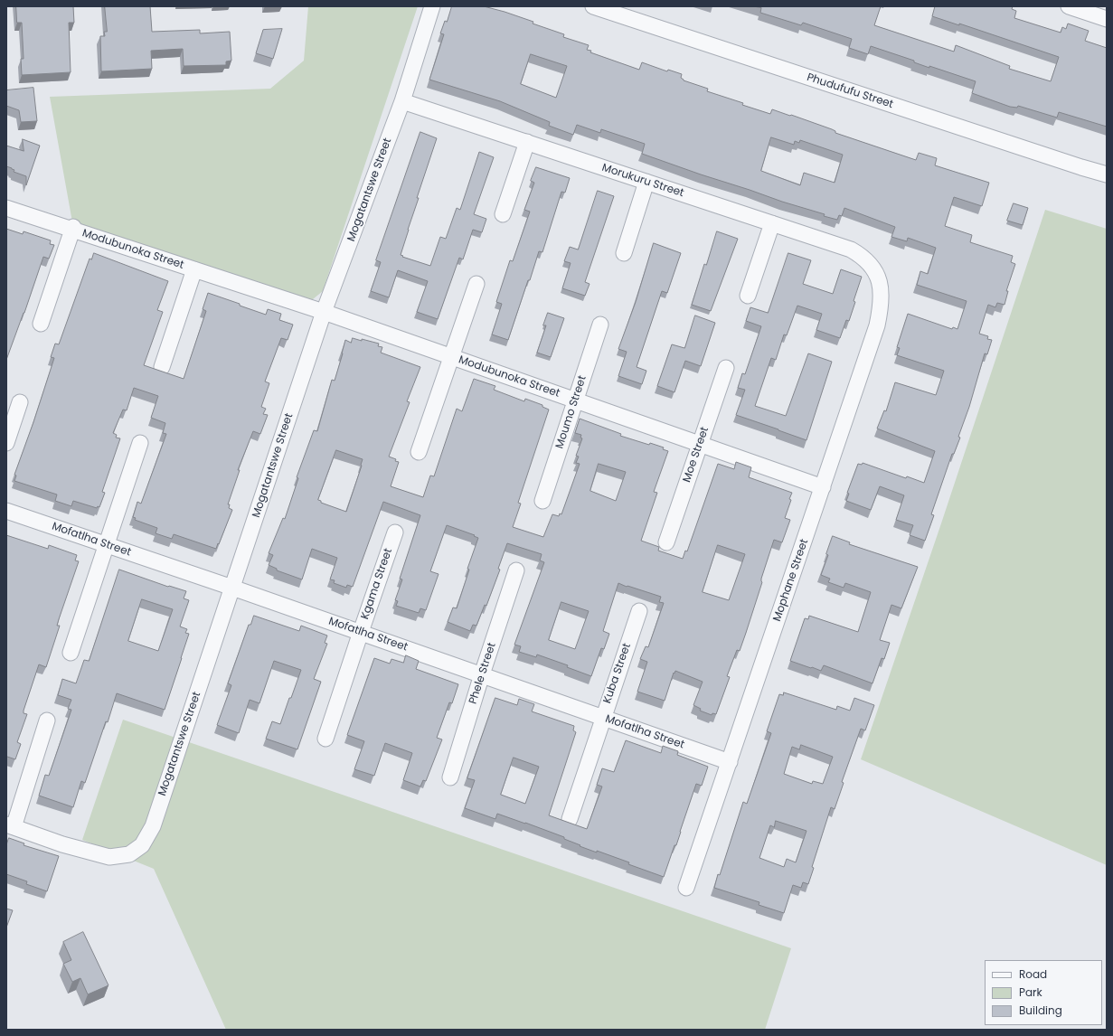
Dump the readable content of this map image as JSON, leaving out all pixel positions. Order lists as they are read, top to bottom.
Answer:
{
  "streets": {
    "street": [
      "Phudufufu Street",
      "Morukuru Street",
      "Mogatantswe Street",
      "Modubunoka Street",
      "Moumo Street",
      "Moe Street",
      "Mofatlha Street",
      "Mophane Street",
      "Kgama Street",
      "Phele Street",
      "Kuba Street"
    ]
  },
  "crossings": [
    ["Morukuru Street", "Mogatantswe Street"],
    ["Morukuru Street", "Mophane Street"],
    ["Mogatantswe Street", "Modubunoka Street"],
    ["Mogatantswe Street", "Mofatlha Street"],
    ["Modubunoka Street", "Moumo Street"],
    ["Modubunoka Street", "Moe Street"],
    ["Modubunoka Street", "Mophane Street"],
    ["Mofatlha Street", "Mophane Street"],
    ["Mofatlha Street", "Kgama Street"],
    ["Mofatlha Street", "Phele Street"],
    ["Mofatlha Street", "Kuba Street"]
  ],
  "legend": ["Road", "Park", "Building"]
}
